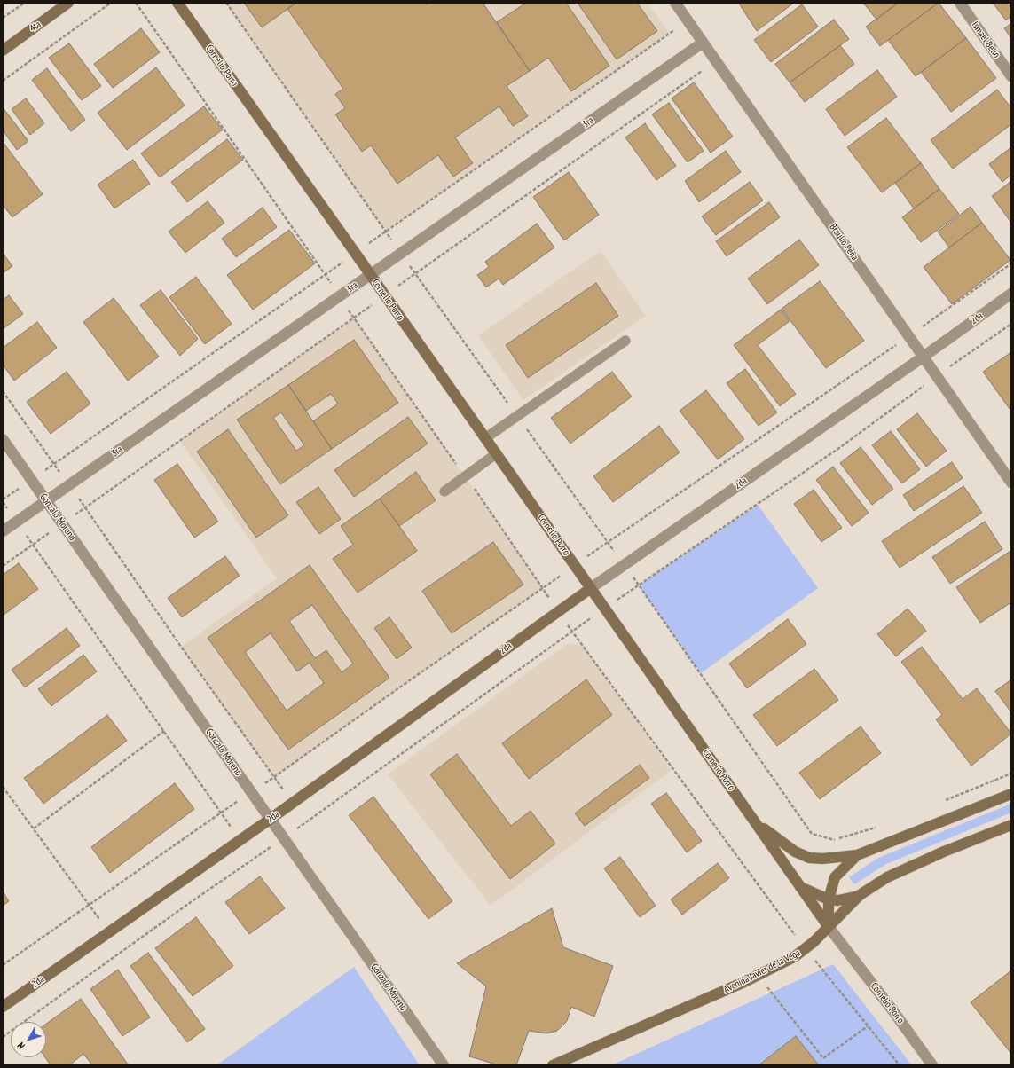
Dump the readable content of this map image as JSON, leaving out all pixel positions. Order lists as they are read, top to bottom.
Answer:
{
  "streets": {
    "main road": [
      "4ta",
      "Cornelio Porro",
      "2da",
      "Avenida Javier de la Vega"
    ],
    "street": [
      "Ismael Bello",
      "3ra",
      "Braulio Peña",
      "Gonzalo Moreno"
    ]
  },
  "crossings": [
    ["Cornelio Porro", "3ra"],
    ["Cornelio Porro", "2da"],
    ["Cornelio Porro", "Avenida Javier de la Vega"],
    ["3ra", "Braulio Peña"],
    ["3ra", "Gonzalo Moreno"],
    ["Braulio Peña", "2da"],
    ["2da", "Gonzalo Moreno"]
  ],
  "north": "bottom left"
}
